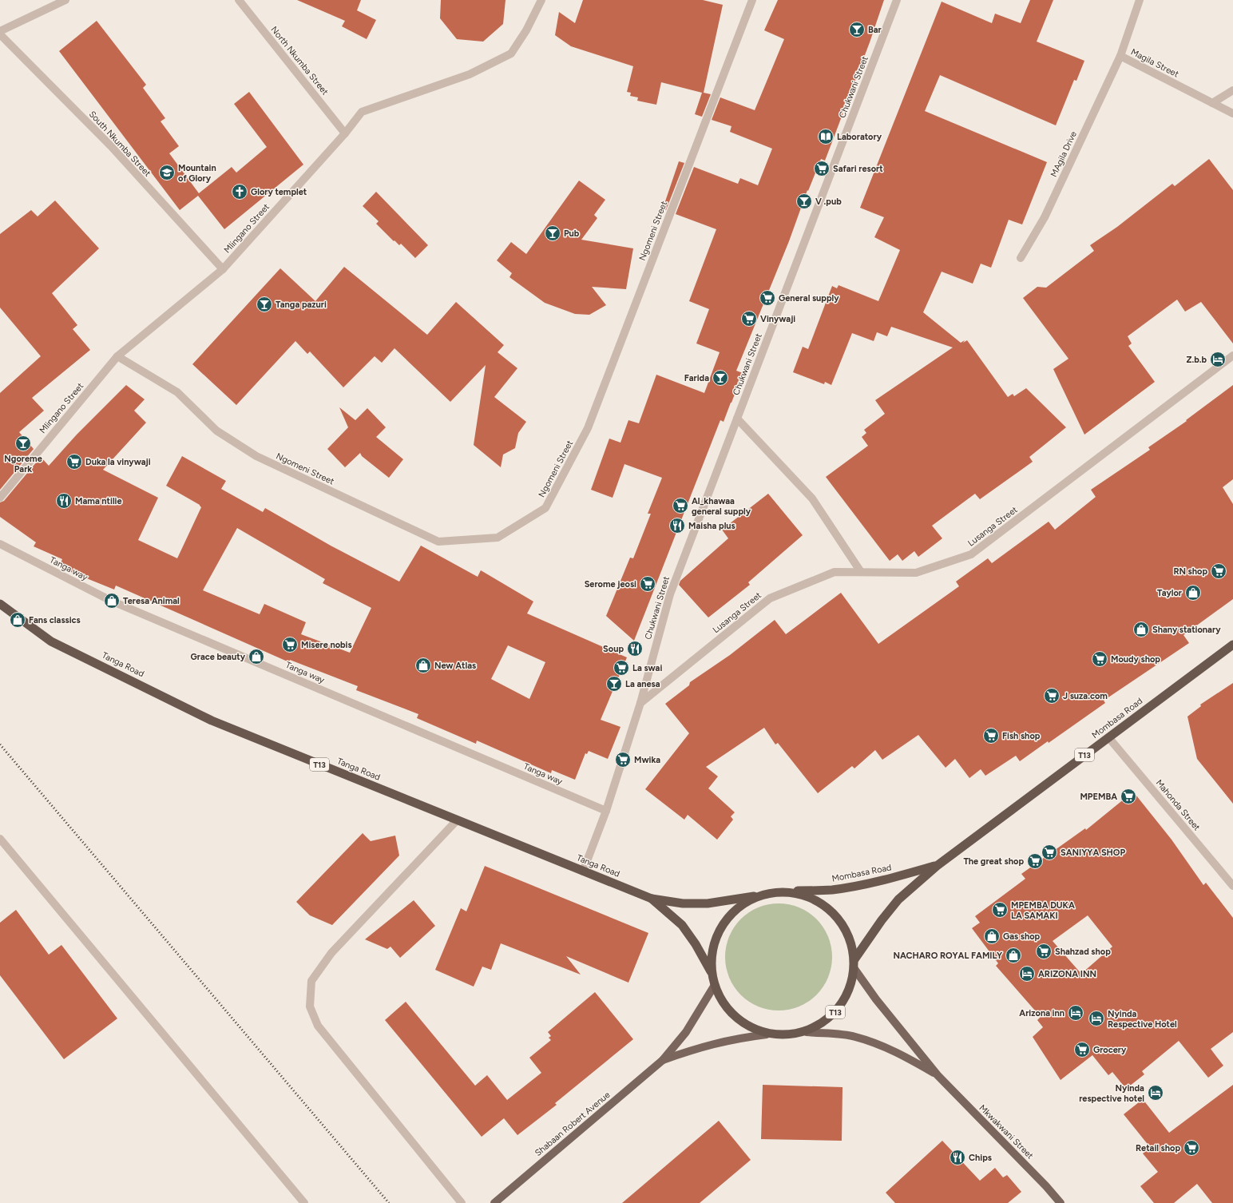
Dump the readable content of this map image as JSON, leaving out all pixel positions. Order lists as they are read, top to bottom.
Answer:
{
  "streets": {
    "highway": ["Tanga Road", "Mombasa Road", "T13"],
    "main road": ["Shabaan Robert Avenue", "Mkwakwani Street"],
    "street": [
      "North Nkumba Street",
      "Magila Street",
      "Chukwani Street",
      "South Nkumba Street",
      "MAgila Drive",
      "Mlingano Street",
      "Ngomeni Street",
      "Lusanga Street",
      "Tanga way",
      "Mahonda Street"
    ]
  },
  "crossings": [
    ["North Nkumba Street", "Mlingano Street"],
    ["Magila Street", "MAgila Drive"],
    ["Chukwani Street", "Lusanga Street"],
    ["Chukwani Street", "Tanga way"],
    ["Chukwani Street", "Tanga Road"],
    ["South Nkumba Street", "Mlingano Street"],
    ["Mlingano Street", "Ngomeni Street"],
    ["Tanga Road", "T13"],
    ["Mombasa Road", "T13"],
    ["Mombasa Road", "Mahonda Street"]
  ],
  "places": {
    "bar": [
      "Bar",
      "V .pub",
      "Pub",
      "Tanga pazuri",
      "Farida",
      "Ngoreme Park",
      "La anesa"
    ],
    "library": ["Laboratory"],
    "supermarket": [
      "Safari resort",
      "General supply",
      "Vinywaji",
      "Duka la vinywaji",
      "Al_khawaa general supply",
      "RN shop",
      "Serome jeosi",
      "Misere nobis",
      "Moudy shop",
      "La swai",
      "J suza.com",
      "Fish shop",
      "Mwika",
      "MPEMBA",
      "SANIYYA SHOP",
      "The great shop",
      "MPEMBA DUKA LA SAMAKI",
      "Shahzad shop",
      "Grocery",
      "Retail shop"
    ],
    "school or university": ["Mountain of Glory"],
    "church": ["Glory templet"],
    "hotel": [
      "Z.b.b",
      "ARIZONA INN",
      "Arizona inn",
      "Nyinda Respective Hotel",
      "Nyinda respective hotel"
    ],
    "restaurant": [
      "Mama ntilie",
      "Maisha plus",
      "Soup",
      "Chips"
    ],
    "shop": [
      "Taylor",
      "Teresa Animal",
      "Fans classics",
      "Shany stationary",
      "Grace beauty",
      "New Atlas",
      "Gas shop",
      "NACHARO ROYAL FAMILY"
    ]
  }
}
